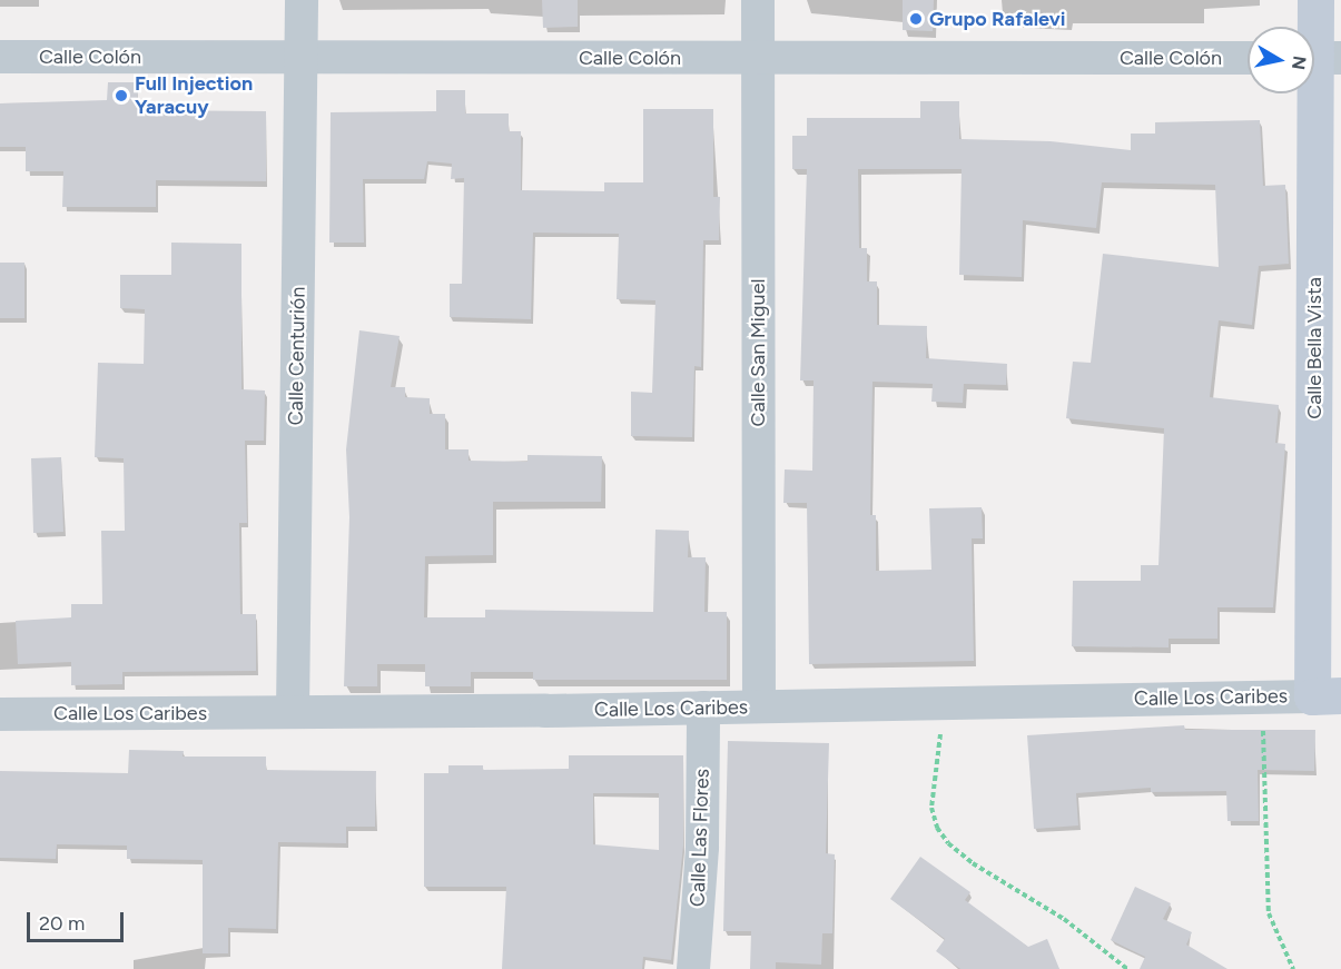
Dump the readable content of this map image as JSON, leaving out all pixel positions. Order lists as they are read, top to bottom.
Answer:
{
  "streets": {
    "street": [
      "Calle Colón",
      "Calle Bella Vista",
      "Calle San Miguel",
      "Calle Centurión",
      "Calle Los Caribes",
      "Calle Las Flores"
    ]
  },
  "crossings": [
    ["Calle Colón", "Calle San Miguel"],
    ["Calle Colón", "Calle Centurión"],
    ["Calle Bella Vista", "Calle Los Caribes"],
    ["Calle San Miguel", "Calle Los Caribes"],
    ["Calle Centurión", "Calle Los Caribes"],
    ["Calle Los Caribes", "Calle Las Flores"]
  ],
  "places": ["Grupo Rafalevi", "Full Injection Yaracuy"],
  "scale_bar": "20 m",
  "north": "right"
}
